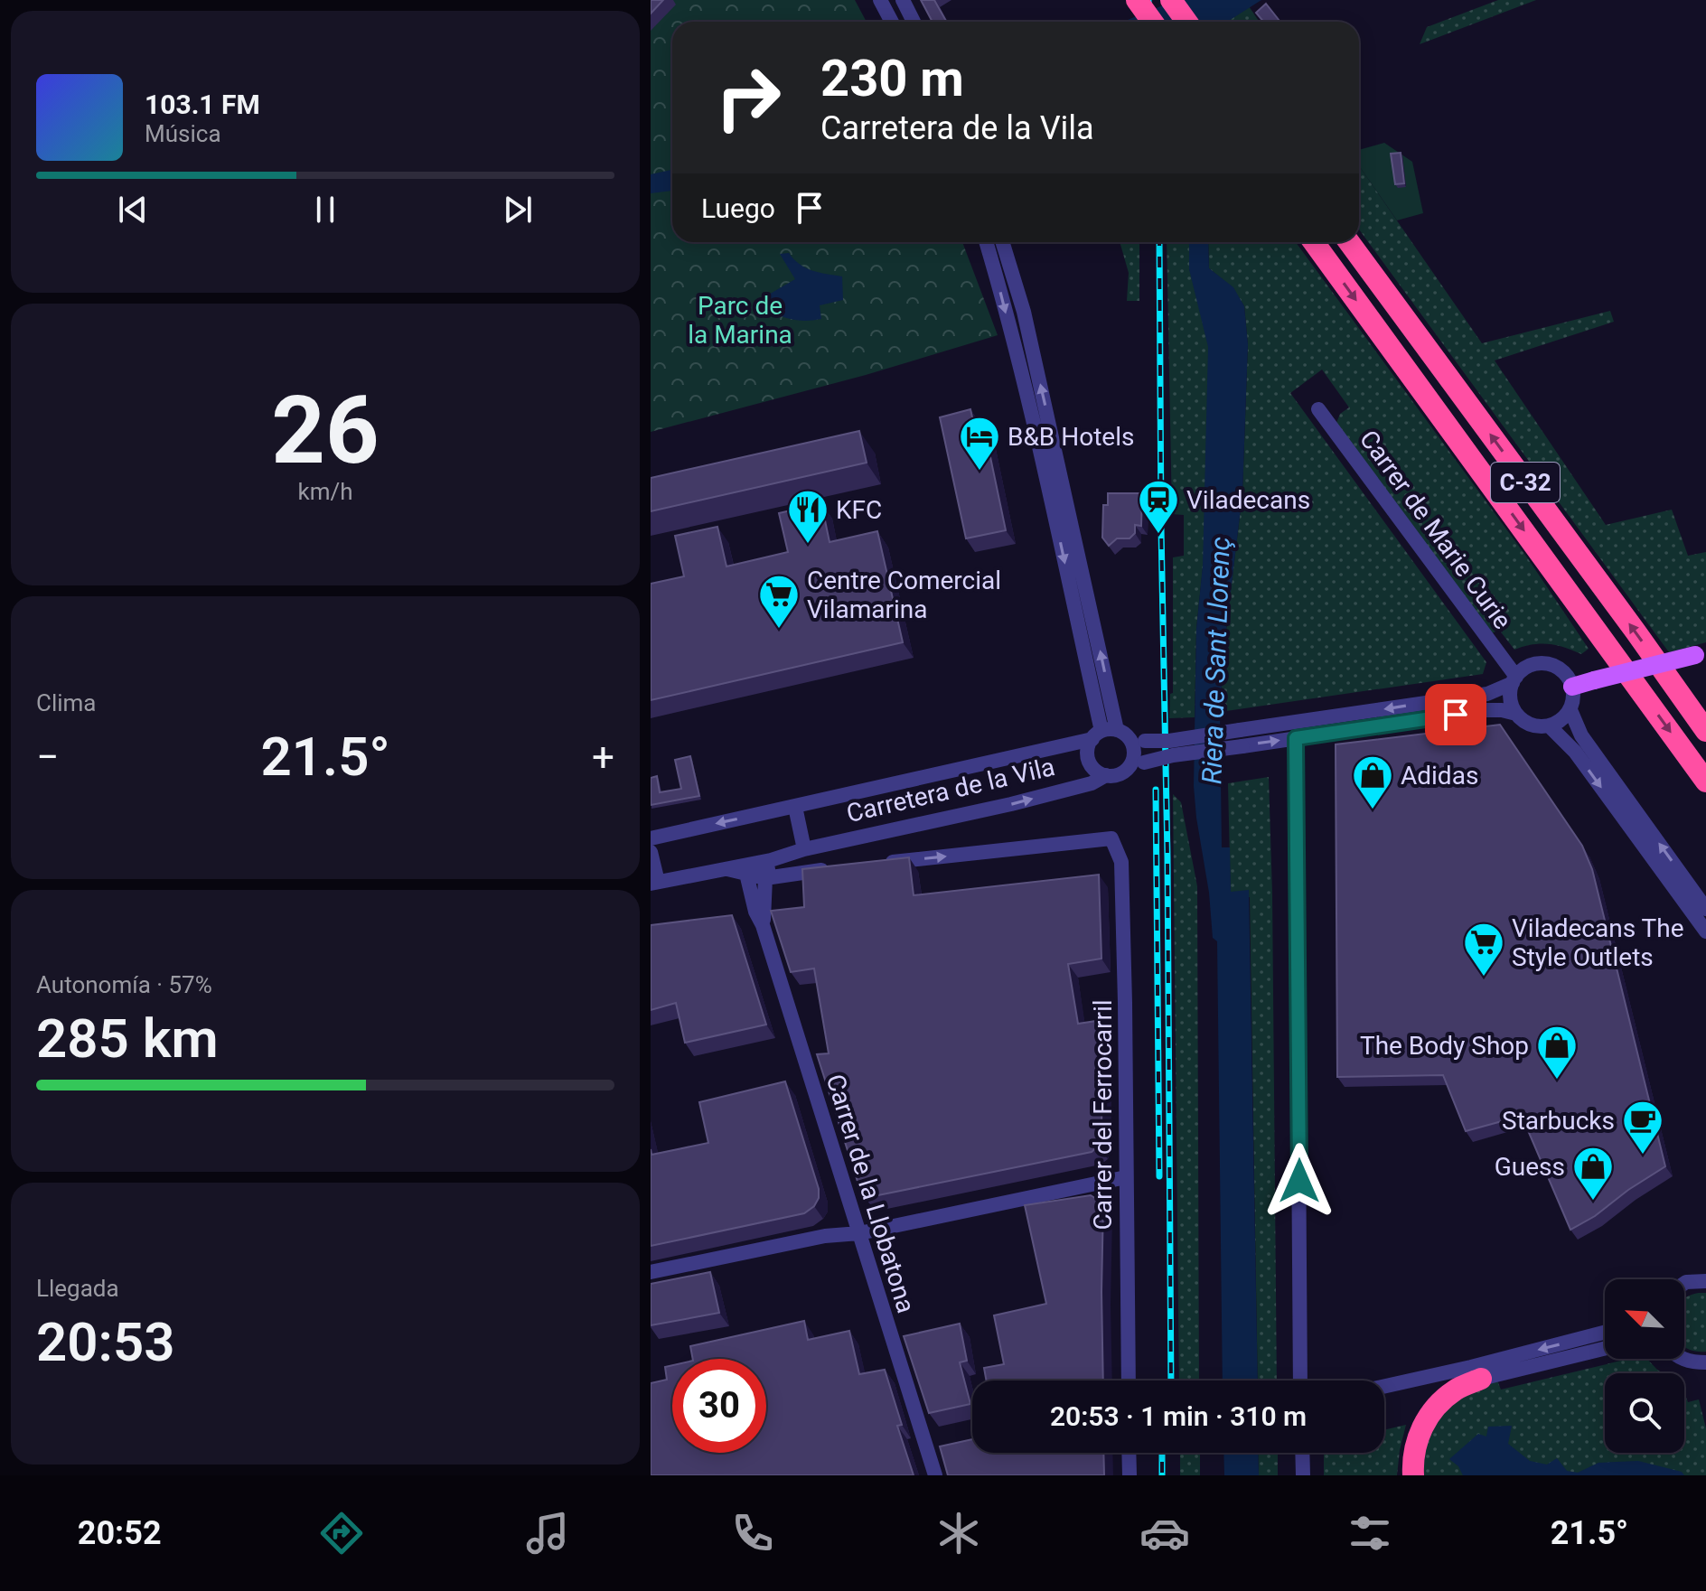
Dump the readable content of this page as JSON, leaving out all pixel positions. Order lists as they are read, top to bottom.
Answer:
{
  "streets": {
    "highway": ["C-32"],
    "street": [
      "Carrer de Marie Curie",
      "Carretera de la Vila",
      "Carrer del Ferrocarril",
      "Carrer de la Llobatona"
    ]
  },
  "crossings": [
    ["Carretera de la Vila", "Carrer de la Llobatona"]
  ],
  "water": ["Riera de Sant Llorenç"],
  "parks": ["Parc de la Marina"],
  "places": {
    "hotel": ["B&B Hotels"],
    "station": ["Viladecans"],
    "restaurant": ["KFC"],
    "supermarket": ["Centre Comercial Vilamarina", "Viladecans The Style Outlets"],
    "shop": ["Adidas", "The Body Shop", "Guess"],
    "cafe": ["Starbucks"]
  },
  "north": "top left",
  "page": {
    "turn": ["230 m", "Carretera de la Vila"],
    "song": ["103.1 FM", "Música"],
    "then": "Luego",
    "tile": [
      ["26", "km/h"],
      "Clima",
      ["Autonomía · 57%", "285 km"],
      ["Llegada", "20:53"]
    ],
    "heat": ["−", "21.5°", "+"],
    "limit": "30",
    "trip": "20:53 · 1 min · 310 m",
    "tabs": ["20:52", "21.5°"]
  }
}
